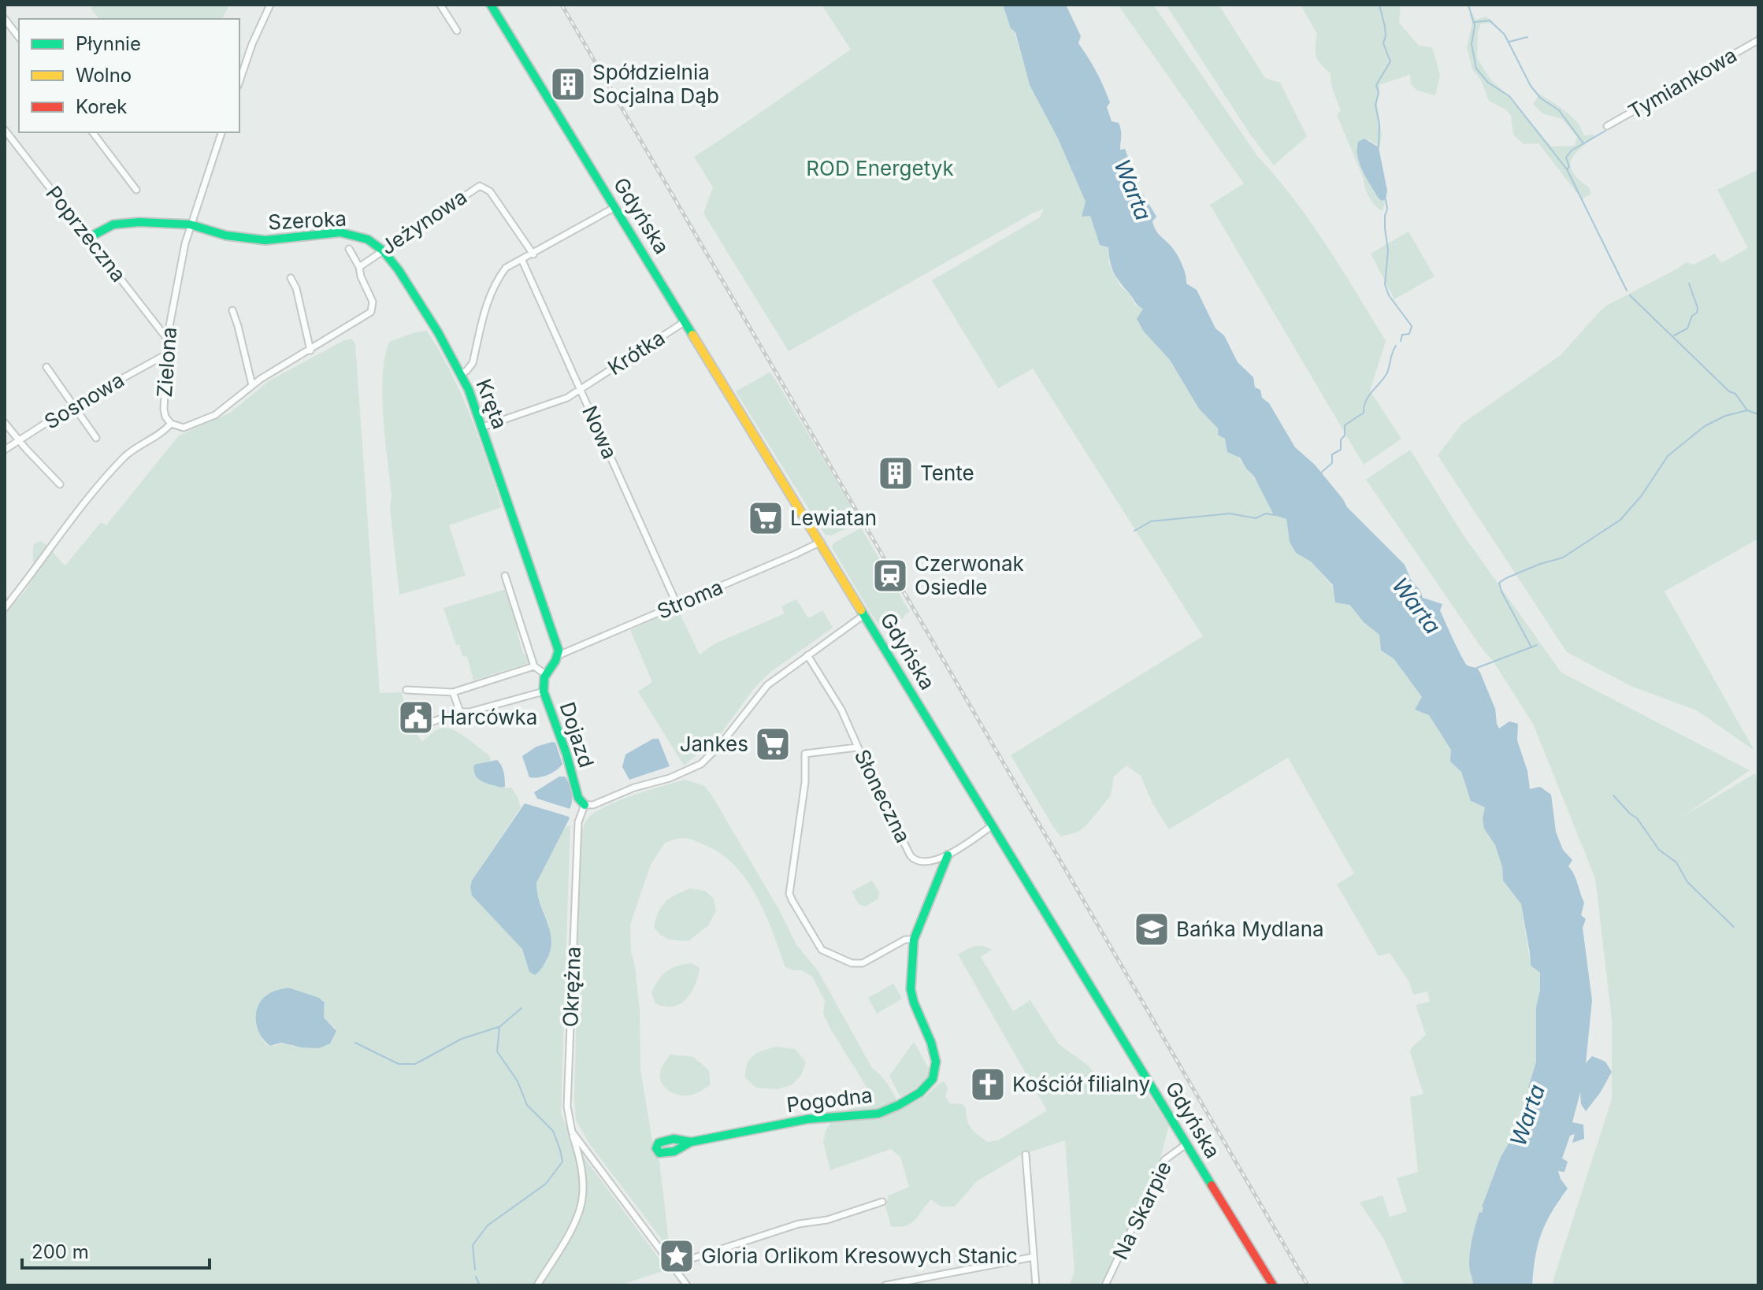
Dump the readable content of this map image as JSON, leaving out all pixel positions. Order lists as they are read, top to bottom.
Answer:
{
  "streets": {
    "main road": [
      "Gdyńska",
      "Szeroka",
      "Kręta",
      "Dojazd",
      "Pogodna"
    ],
    "street": [
      "Tymiankowa",
      "Jeżynowa",
      "Poprzeczna",
      "Krótka",
      "Zielona",
      "Sosnowa",
      "Nowa",
      "Stroma",
      "Słoneczna",
      "Okrężna",
      "Na Skarpie"
    ]
  },
  "crossings": [
    ["Gdyńska", "Krótka"],
    ["Gdyńska", "Kręta"],
    ["Gdyńska", "Stroma"],
    ["Gdyńska", "Słoneczna"],
    ["Gdyńska", "Na Skarpie"],
    ["Szeroka", "Jeżynowa"],
    ["Szeroka", "Poprzeczna"],
    ["Szeroka", "Zielona"],
    ["Szeroka", "Kręta"],
    ["Jeżynowa", "Kręta"],
    ["Poprzeczna", "Zielona"],
    ["Krótka", "Kręta"],
    ["Krótka", "Nowa"],
    ["Zielona", "Sosnowa"],
    ["Kręta", "Nowa"],
    ["Kręta", "Stroma"],
    ["Nowa", "Stroma"],
    ["Dojazd", "Okrężna"],
    ["Słoneczna", "Pogodna"]
  ],
  "water": ["Warta"],
  "parks": ["ROD Energetyk"],
  "places": {
    "building": ["Spółdzielnia Socjalna Dąb", "Tente"],
    "supermarket": ["Lewiatan", "Jankes"],
    "station": ["Czerwonak Osiedle"],
    "public building": ["Harcówka"],
    "school or university": ["Bańka Mydlana"],
    "church": ["Kościół filialny"],
    "place": ["Gloria Orlikom Kresowych Stanic"]
  },
  "legend": ["Płynnie", "Wolno", "Korek"],
  "scale_bar": "200 m"
}
